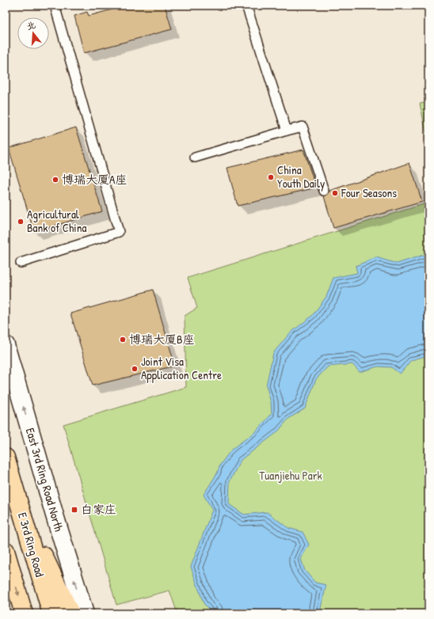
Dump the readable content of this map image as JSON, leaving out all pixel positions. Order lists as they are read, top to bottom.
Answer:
{
  "streets": {
    "highway": ["E 3rd Ring Road"],
    "street": ["East 3rd Ring Road North"]
  },
  "one_way": ["East 3rd Ring Road North"],
  "parks": ["Tuanjiehu Park"],
  "places": {
    "other": [
      "China Youth Daily",
      "博瑞大厦A座",
      "Four Seasons",
      "Agricultural Bank of China",
      "博瑞大厦B座",
      "Joint Visa Application Centre"
    ],
    "transit": ["白家庄"]
  },
  "north": "top"
}
